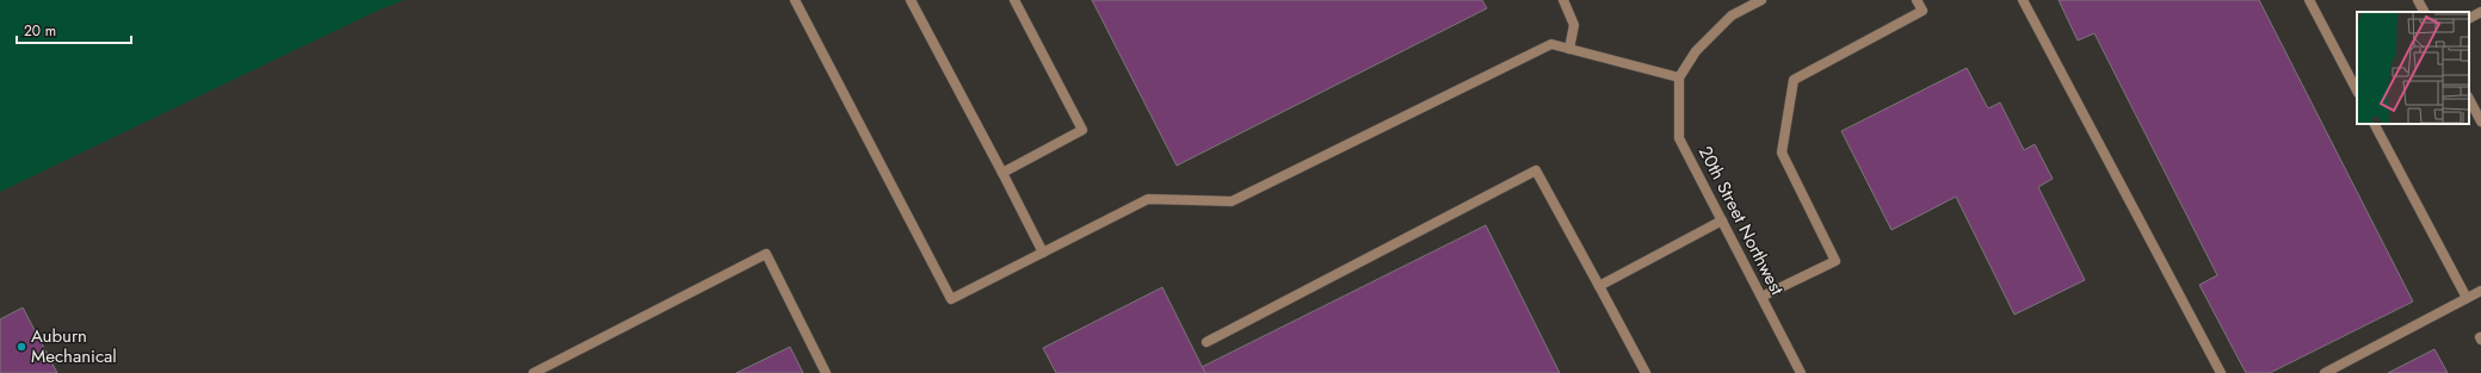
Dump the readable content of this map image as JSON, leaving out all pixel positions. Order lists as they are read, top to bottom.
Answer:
{
  "streets": {
    "street": ["20th Street Northwest"]
  },
  "places": ["Auburn Mechanical"],
  "scale_bar": "20 m"
}
